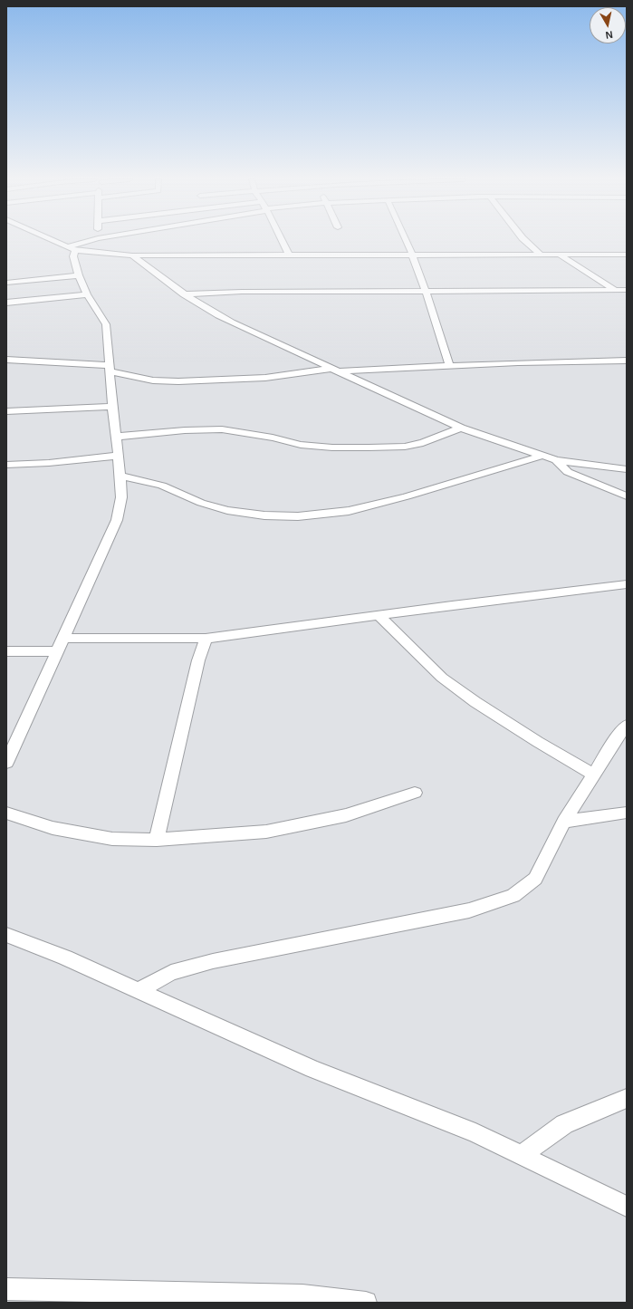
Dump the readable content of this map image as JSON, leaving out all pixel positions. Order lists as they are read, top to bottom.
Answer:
{
  "north": "bottom"
}
